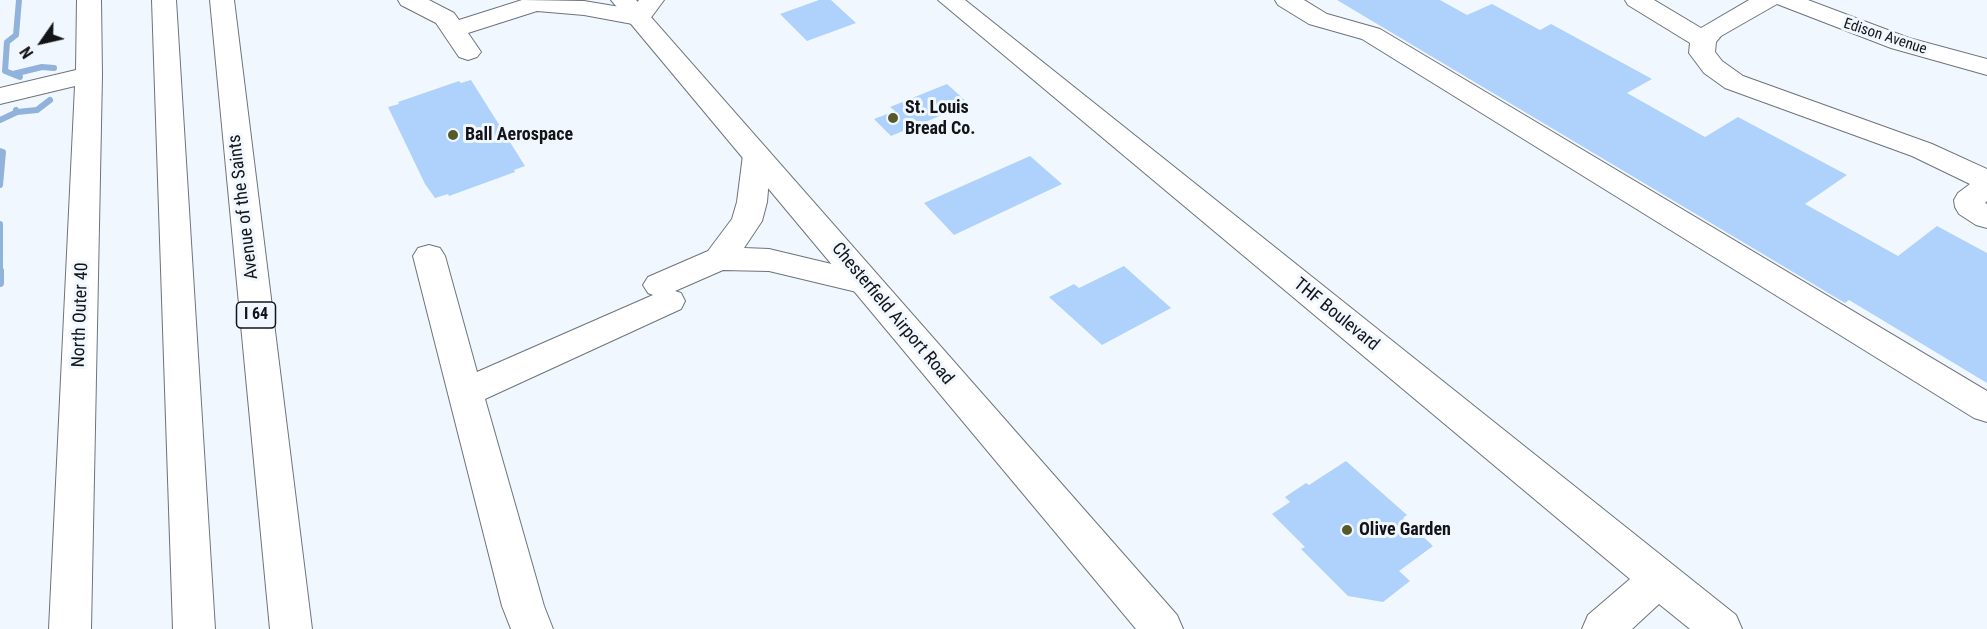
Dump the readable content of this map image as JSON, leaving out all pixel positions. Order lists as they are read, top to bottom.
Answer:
{
  "streets": {
    "main road": [
      "Edison Avenue",
      "Avenue of the Saints",
      "Chesterfield Airport Road",
      "North Outer 40",
      "I 64",
      "THF Boulevard"
    ]
  },
  "places": ["St. Louis Bread Co.", "Ball Aerospace", "Olive Garden"],
  "north": "bottom left"
}
